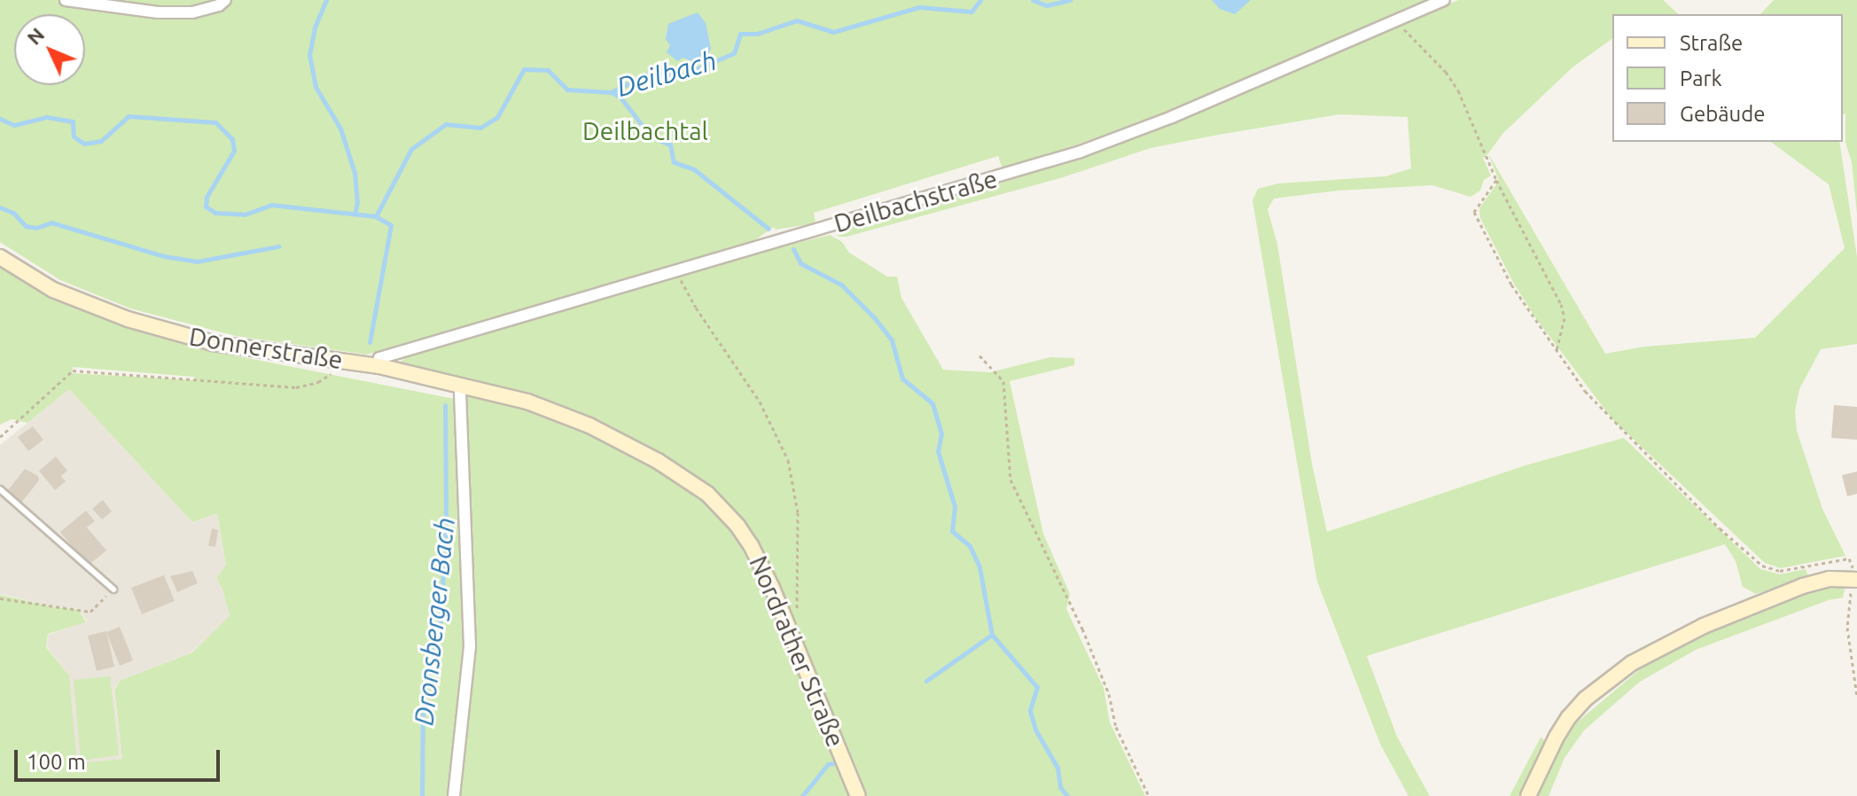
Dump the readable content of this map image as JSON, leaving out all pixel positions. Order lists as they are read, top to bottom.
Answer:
{
  "streets": {
    "main road": ["Donnerstraße", "Nordrather Straße"],
    "street": ["Deilbachstraße"]
  },
  "crossings": [
    ["Deilbachstraße", "Donnerstraße"],
    ["Donnerstraße", "Nordrather Straße"]
  ],
  "water": ["Deilbach", "Dronsberger Bach"],
  "parks": ["Deilbachtal"],
  "legend": ["Straße", "Park", "Gebäude"],
  "scale_bar": "100 m",
  "north": "top left"
}
